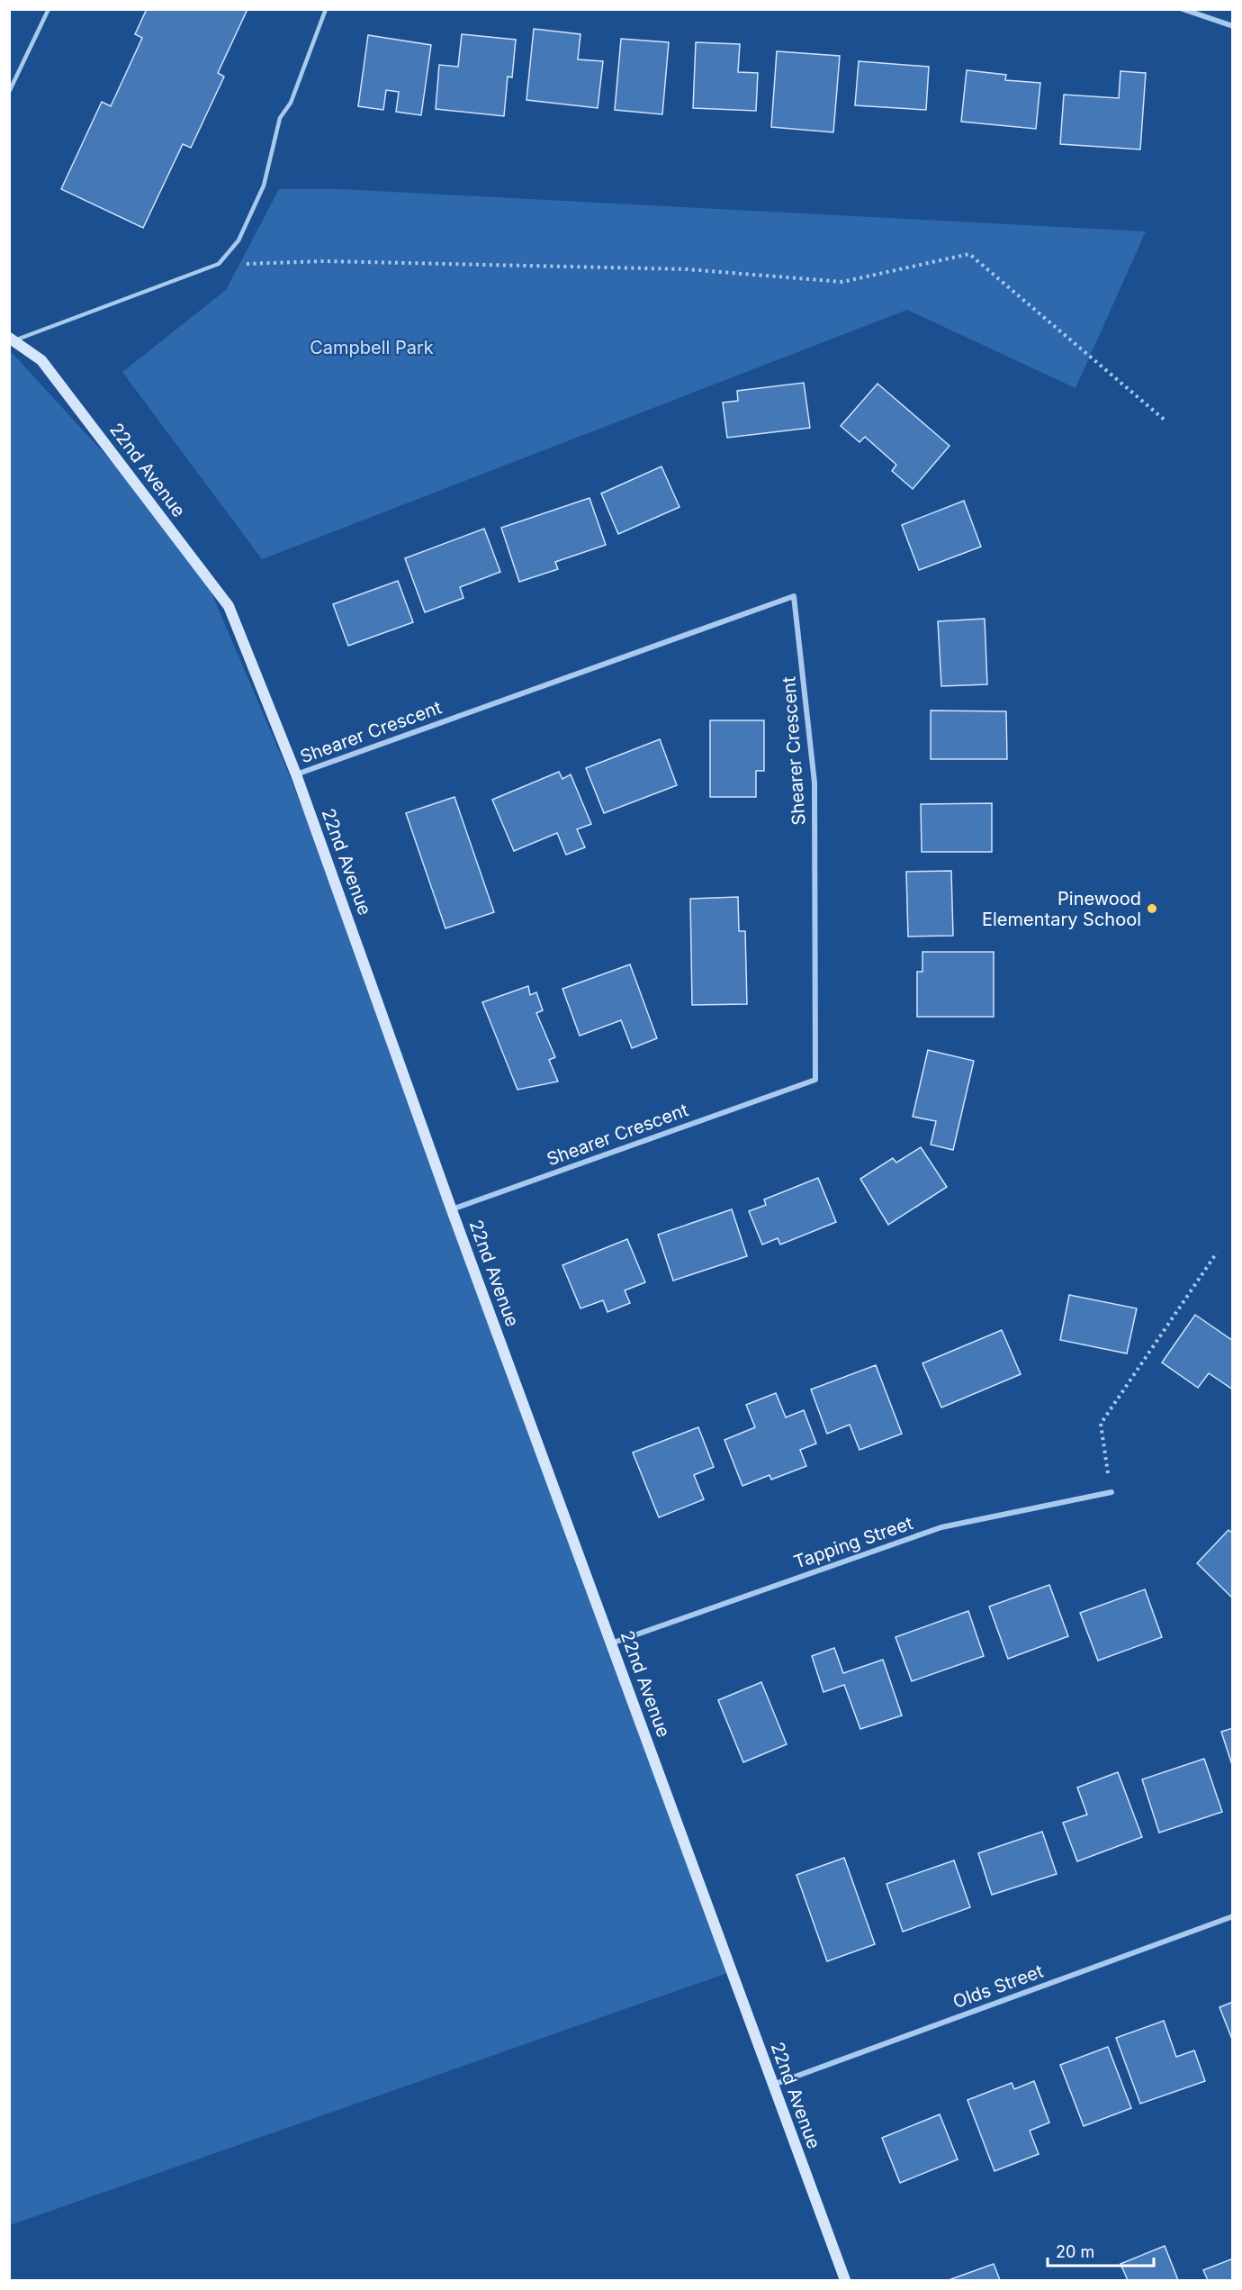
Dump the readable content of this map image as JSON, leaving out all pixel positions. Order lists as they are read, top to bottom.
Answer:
{
  "streets": {
    "street": [
      "22nd Avenue",
      "Shearer Crescent",
      "Tapping Street",
      "Olds Street"
    ]
  },
  "crossings": [
    ["22nd Avenue", "Shearer Crescent"],
    ["22nd Avenue", "Tapping Street"],
    ["22nd Avenue", "Olds Street"]
  ],
  "parks": ["Campbell Park"],
  "places": ["Pinewood Elementary School"],
  "scale_bar": "20 m"
}
